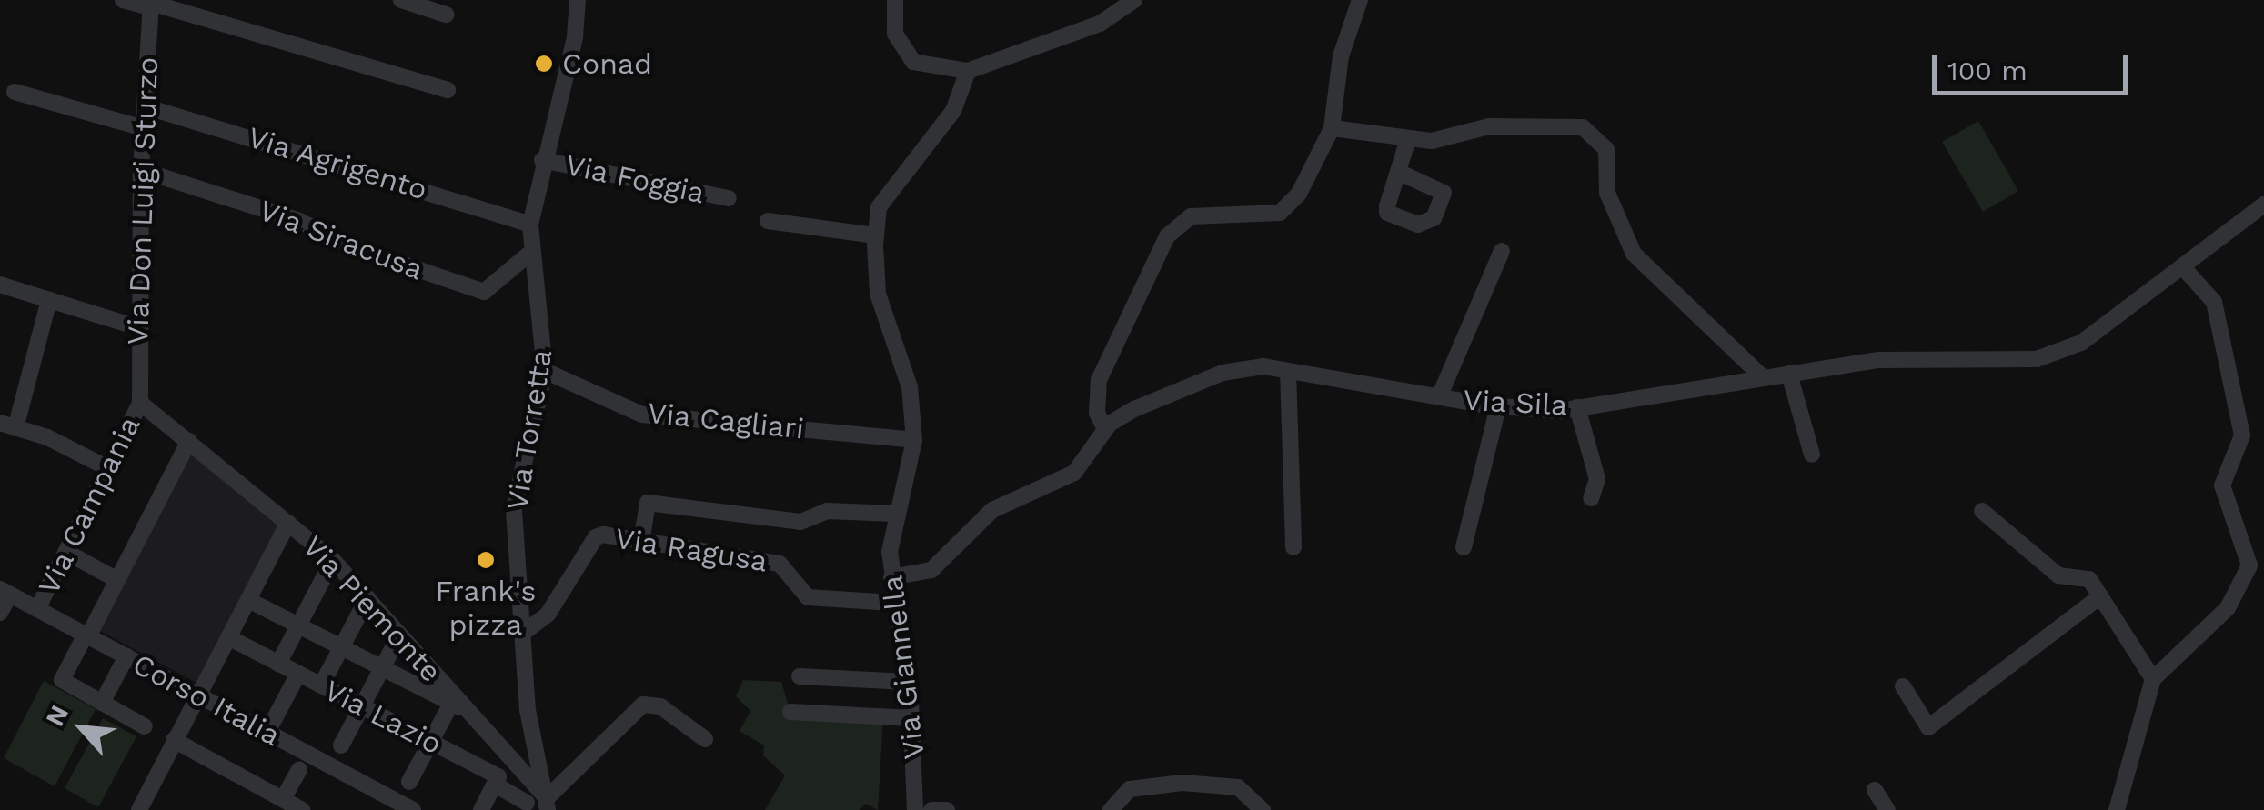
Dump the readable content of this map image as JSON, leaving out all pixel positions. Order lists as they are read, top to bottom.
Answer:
{
  "streets": {
    "street": [
      "Via Agrigento",
      "Via Foggia",
      "Via Don Luigi Sturzo",
      "Via Siracusa",
      "Via Sila",
      "Via Cagliari",
      "Via Torretta",
      "Via Campania",
      "Via Ragusa",
      "Via Piemonte",
      "Via Giannella",
      "Corso Italia",
      "Via Lazio"
    ]
  },
  "crossings": [
    ["Via Agrigento", "Via Don Luigi Sturzo"],
    ["Via Agrigento", "Via Torretta"],
    ["Via Foggia", "Via Torretta"],
    ["Via Don Luigi Sturzo", "Via Siracusa"],
    ["Via Don Luigi Sturzo", "Via Campania"],
    ["Via Don Luigi Sturzo", "Via Piemonte"],
    ["Via Siracusa", "Via Torretta"],
    ["Via Sila", "Via Giannella"],
    ["Via Cagliari", "Via Torretta"],
    ["Via Cagliari", "Via Giannella"],
    ["Via Torretta", "Via Ragusa"],
    ["Via Torretta", "Via Piemonte"],
    ["Via Campania", "Via Piemonte"],
    ["Via Campania", "Corso Italia"],
    ["Via Ragusa", "Via Giannella"]
  ],
  "places": ["Conad", "Frank's pizza"],
  "scale_bar": "100 m",
  "north": "top left"
}
